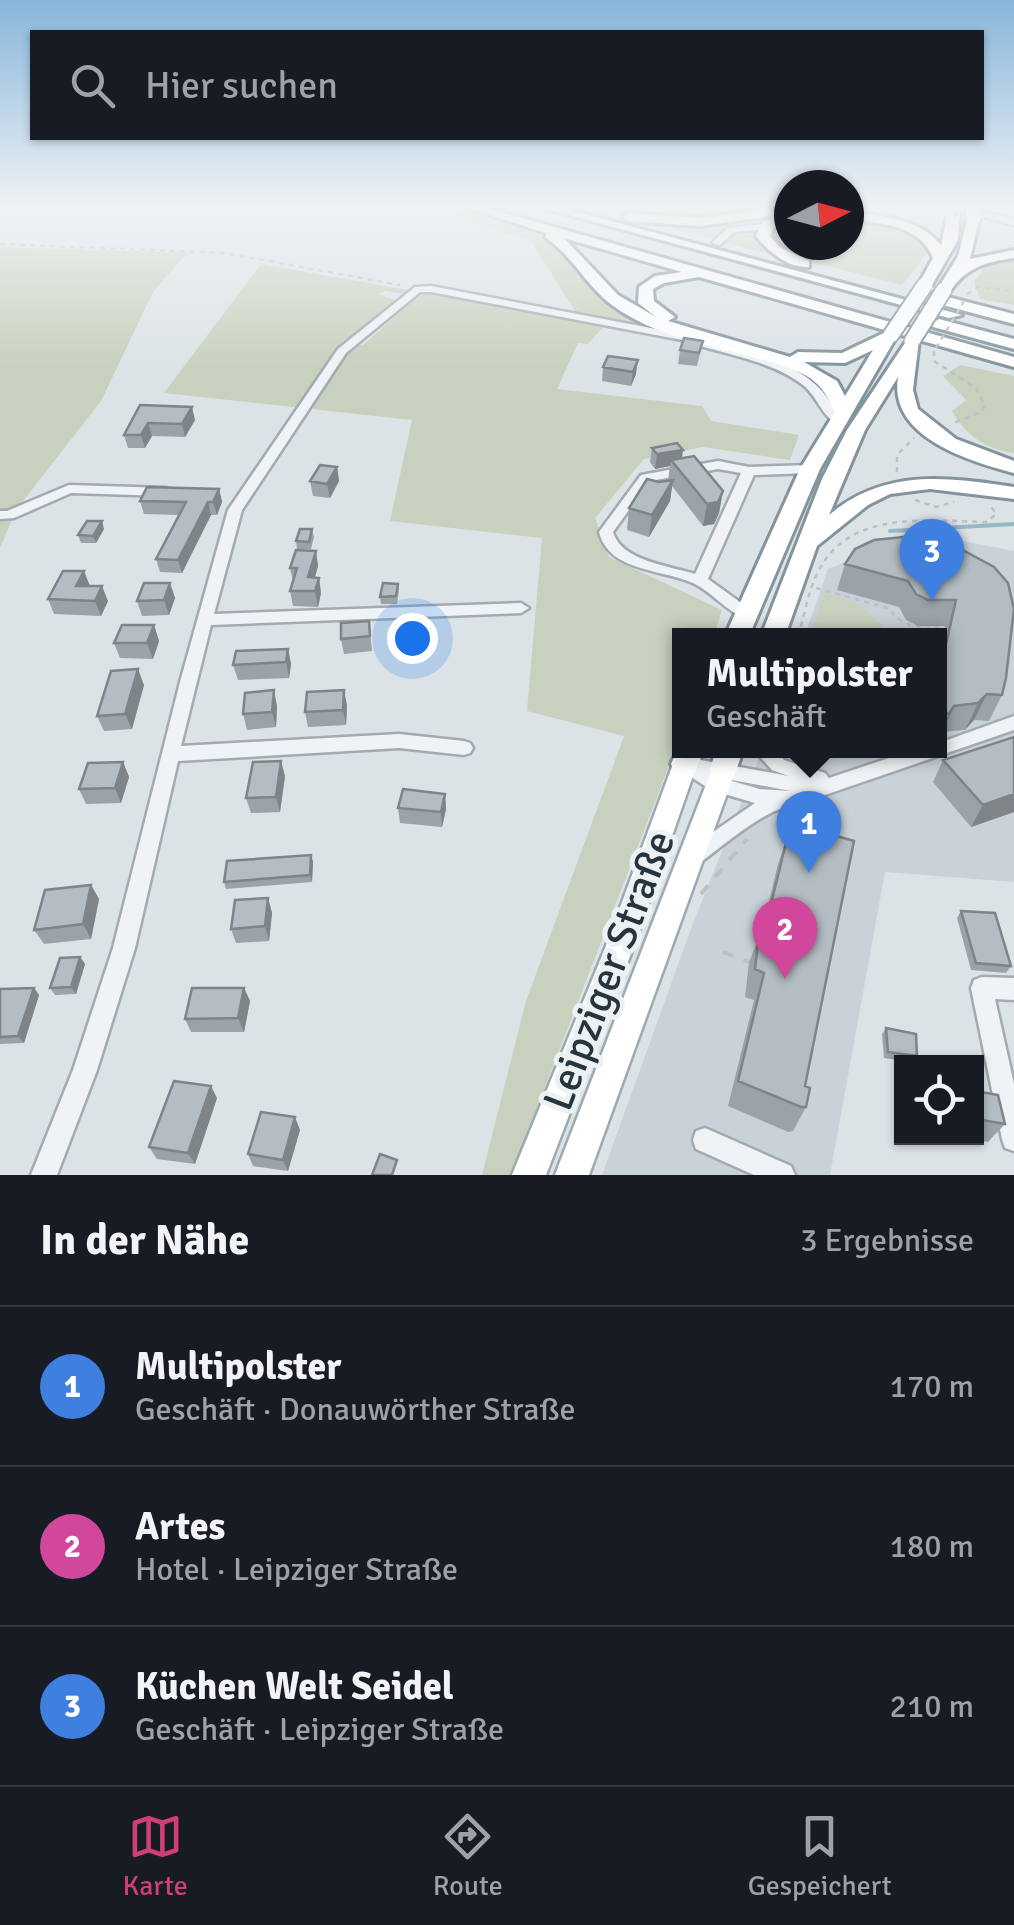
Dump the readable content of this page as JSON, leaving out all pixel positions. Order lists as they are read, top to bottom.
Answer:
{
  "streets": {
    "main road": ["Leipziger Straße"]
  },
  "north": "right",
  "page": {
    "search": "Hier suchen",
    "pins": ["3", "1", "2"],
    "popup": ["Multipolster", "Geschäft"],
    "heading": ["In der Nähe", "3 Ergebnisse"],
    "list": [
      {
        "mark": "1",
        "name": "Multipolster",
        "note": "Geschäft · Donauwörther Straße",
        "value": "170 m"
      },
      {
        "mark": "2",
        "name": "Artes",
        "note": "Hotel · Leipziger Straße",
        "value": "180 m"
      },
      {
        "mark": "3",
        "name": "Küchen Welt Seidel",
        "note": "Geschäft · Leipziger Straße",
        "value": "210 m"
      }
    ],
    "nav": ["Karte", "Route", "Gespeichert"]
  }
}
